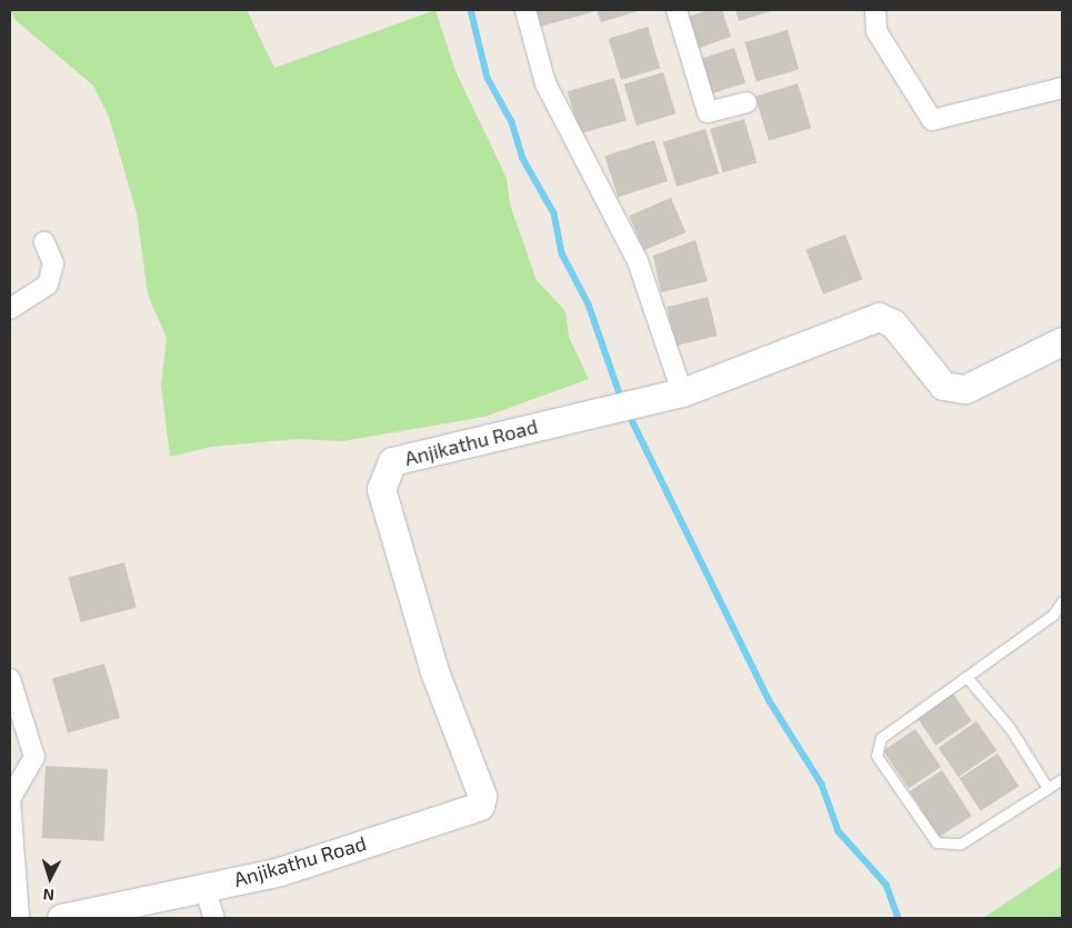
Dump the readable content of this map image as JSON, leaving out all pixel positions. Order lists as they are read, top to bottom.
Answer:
{
  "streets": {
    "street": ["Anjikathu Road"]
  },
  "north": "bottom"
}
